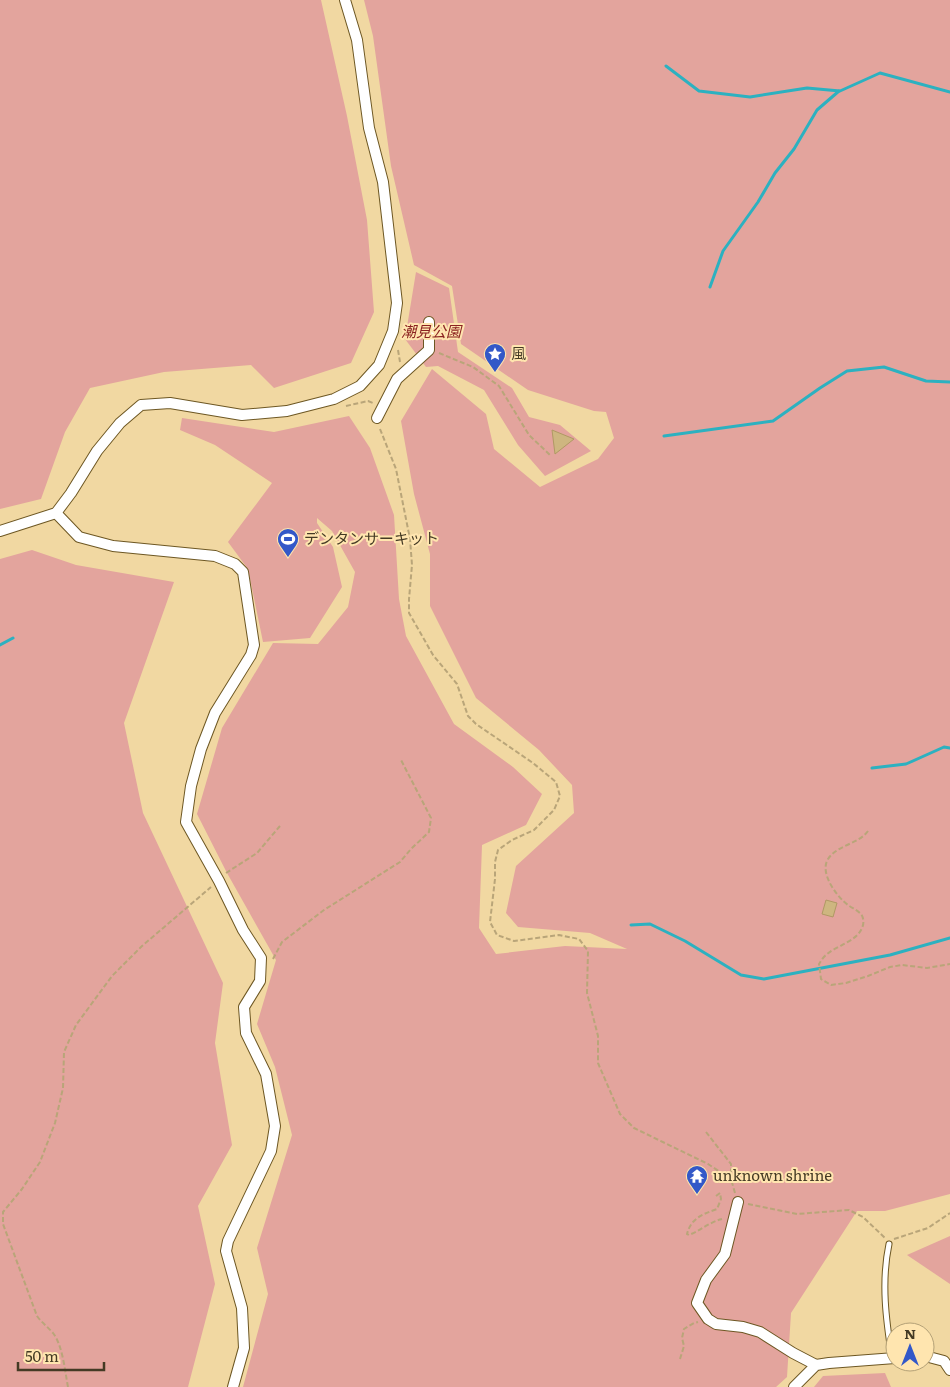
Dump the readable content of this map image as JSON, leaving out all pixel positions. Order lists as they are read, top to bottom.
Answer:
{
  "parks": ["潮見公園"],
  "places": {
    "place": ["風"],
    "sports": ["デンタンサーキット"],
    "temple": ["unknown shrine"]
  },
  "scale_bar": "50 m",
  "north": "top"
}
